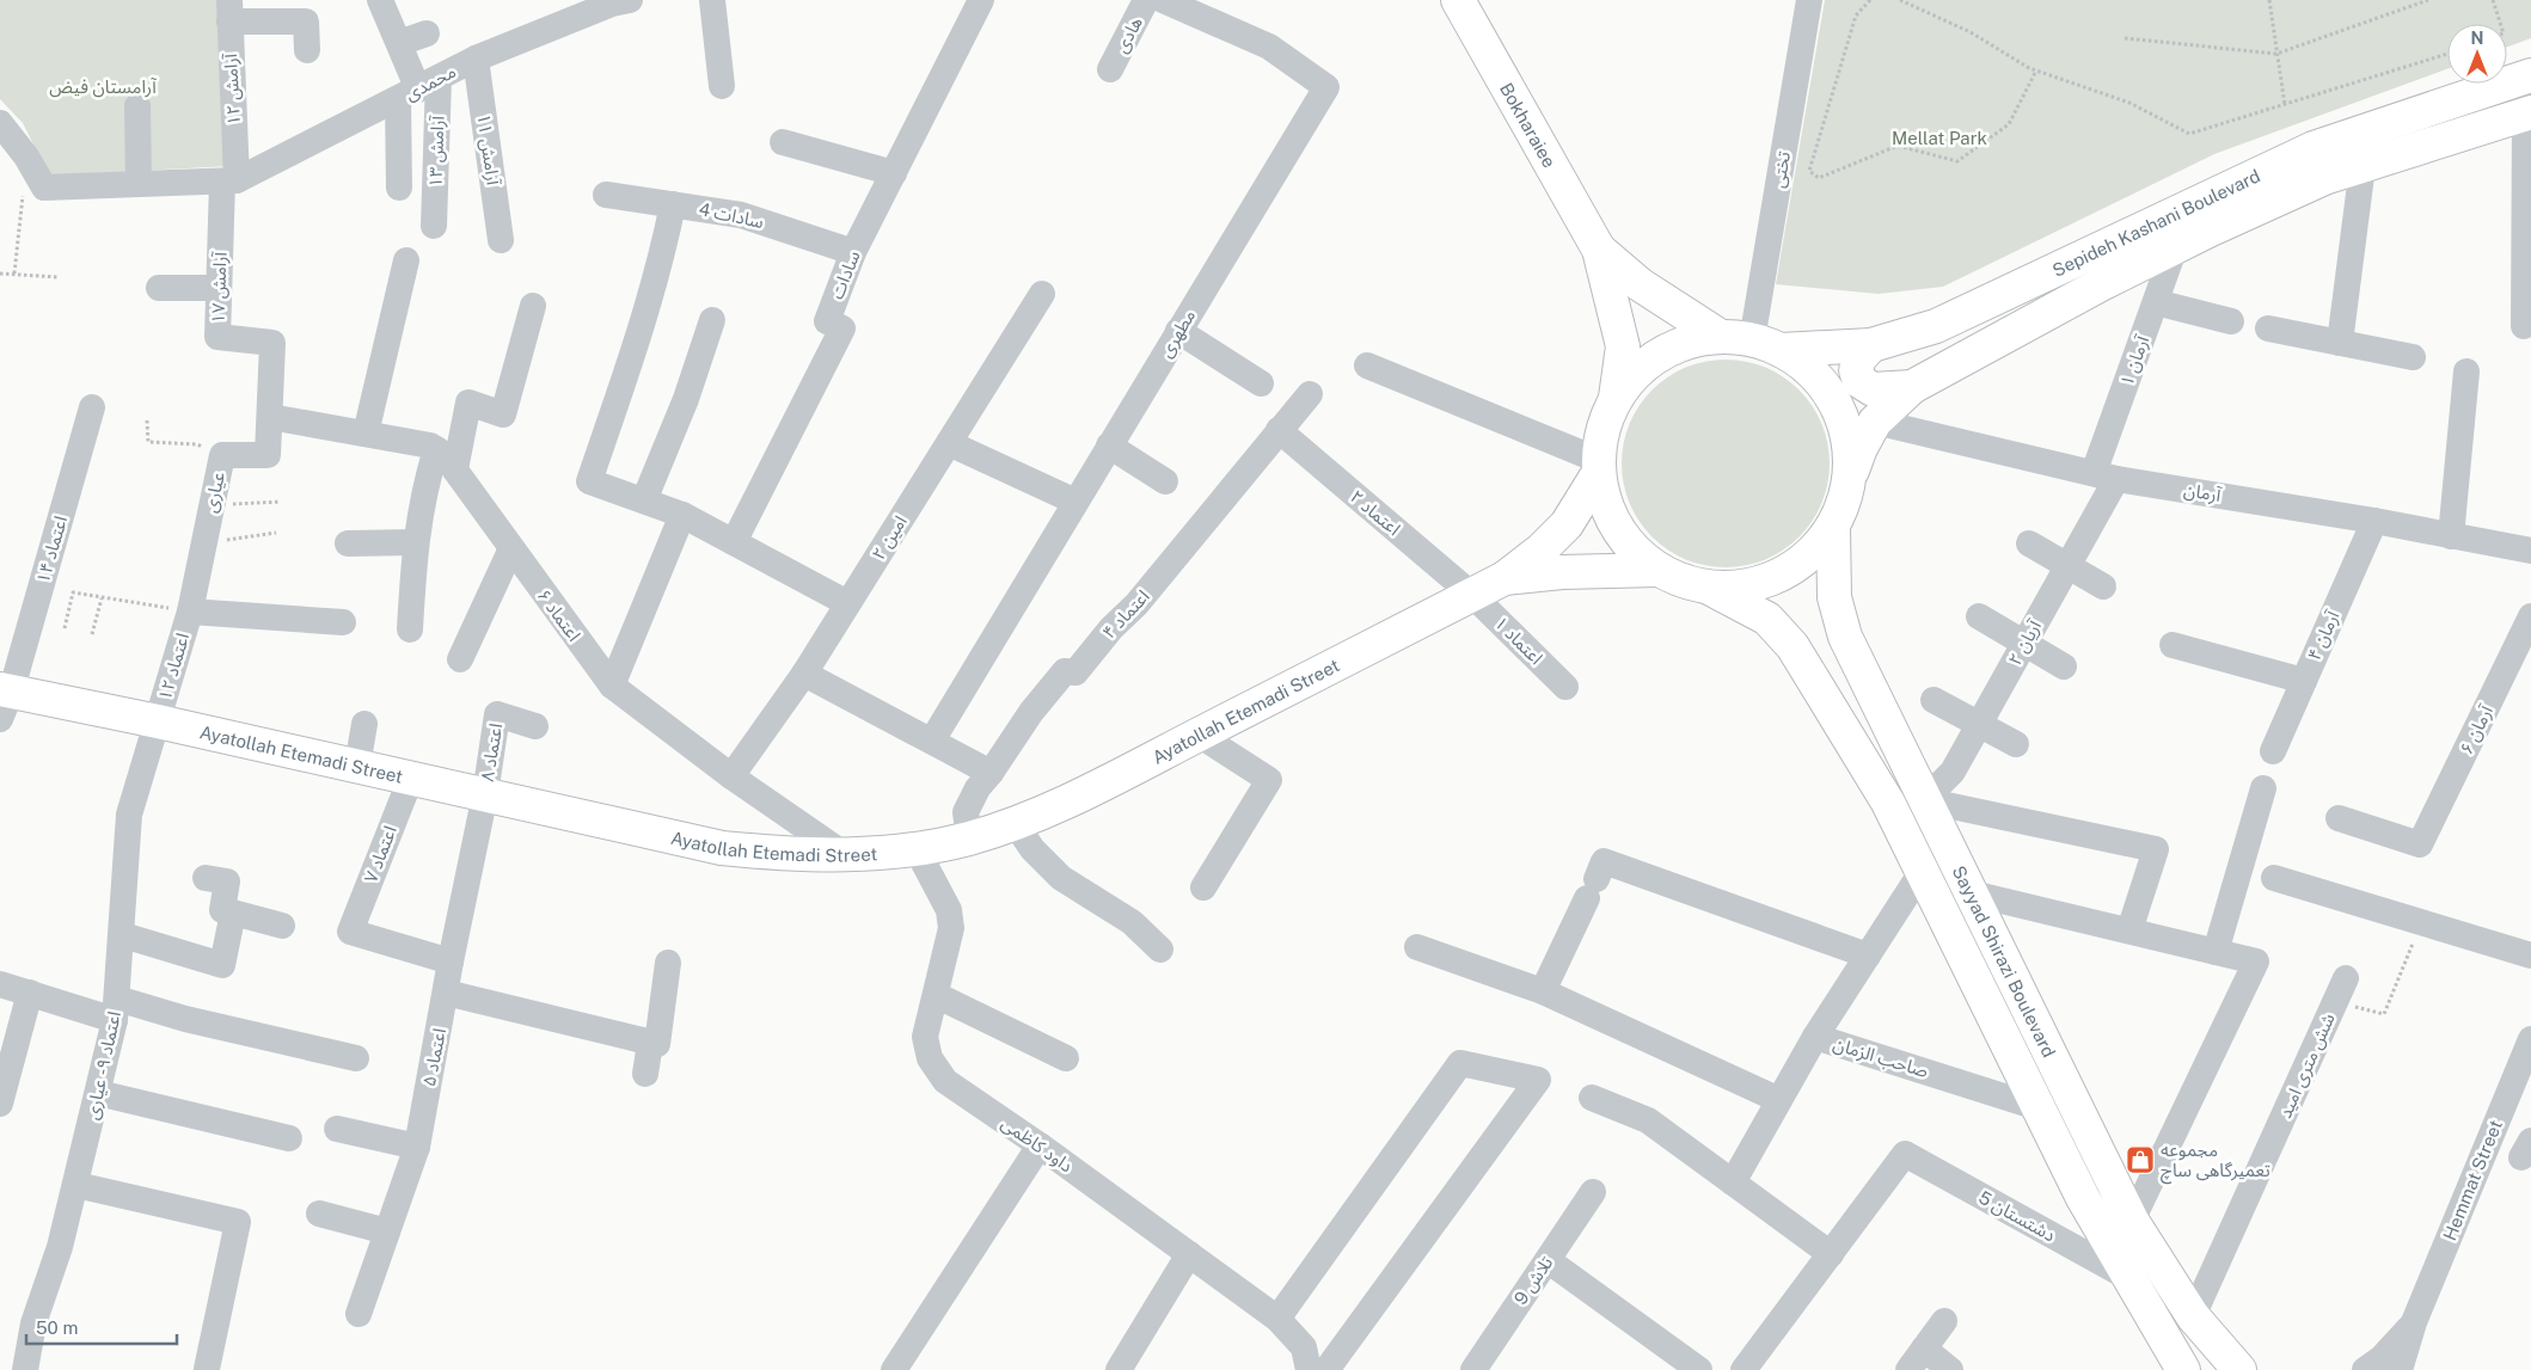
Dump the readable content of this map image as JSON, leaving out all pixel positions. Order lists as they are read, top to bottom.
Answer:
{
  "streets": {
    "main road": [
      "Bokharaiee",
      "Sepideh Kashani Boulevard",
      "Ayatollah Etemadi Street",
      "Sayyad Shirazi Boulevard"
    ],
    "street": [
      "هادی",
      "محمدی",
      "آرامش ۱۲",
      "آرامش ۱۱",
      "آرامش ۱۳",
      "تختی",
      "سادات 4",
      "سادات",
      "آرامش ۱۷",
      "مطهری",
      "آرمان ۱",
      "عیاری",
      "آرمان",
      "اعتماد ۲",
      "امین ۲",
      "اعتماد ۱۴",
      "اعتماد ۴",
      "اعتماد ۶",
      "آرمان ۴",
      "اعتماد ۱",
      "آریان ۲",
      "اعتماد ۱۲",
      "آرمان ۶",
      "اعتماد ۸",
      "اعتماد ۷",
      "اعتماد ۵",
      "صاحب الزمان",
      "اعتماد ۹ - عیاری",
      "شش متری امید",
      "داود کاظمی",
      "Hemmat Street",
      "دشتستان 5",
      "تلاش 9"
    ]
  },
  "crossings": [
    ["محمدی", "آرامش ۱۲"],
    ["محمدی", "آرامش ۱۱"],
    ["محمدی", "آرامش ۱۳"],
    ["محمدی", "آرامش ۱۷"],
    ["آرامش ۱۲", "آرامش ۱۷"],
    ["Bokharaiee", "تختی"],
    ["Bokharaiee", "Sepideh Kashani Boulevard"],
    ["تختی", "Sepideh Kashani Boulevard"],
    ["سادات 4", "سادات"],
    ["Sepideh Kashani Boulevard", "آرمان ۱"],
    ["Sepideh Kashani Boulevard", "آرمان"],
    ["آرامش ۱۷", "عیاری"],
    ["آرمان ۱", "آرمان"],
    ["آرمان ۱", "آریان ۲"],
    ["عیاری", "اعتماد ۱۲"],
    ["آرمان", "آرمان ۴"],
    ["آرمان", "آریان ۲"],
    ["اعتماد ۲", "اعتماد ۴"],
    ["اعتماد ۲", "اعتماد ۱"],
    ["اعتماد ۲", "Ayatollah Etemadi Street"],
    ["امین ۲", "اعتماد ۶"],
    ["اعتماد ۱۴", "Ayatollah Etemadi Street"],
    ["اعتماد ۴", "Ayatollah Etemadi Street"],
    ["اعتماد ۶", "Ayatollah Etemadi Street"],
    ["اعتماد ۱", "Ayatollah Etemadi Street"],
    ["آریان ۲", "Sayyad Shirazi Boulevard"],
    ["اعتماد ۱۲", "Ayatollah Etemadi Street"],
    ["اعتماد ۱۲", "اعتماد ۹ - عیاری"],
    ["Ayatollah Etemadi Street", "اعتماد ۸"],
    ["Ayatollah Etemadi Street", "اعتماد ۷"],
    ["Ayatollah Etemadi Street", "اعتماد ۵"],
    ["Ayatollah Etemadi Street", "اعتماد ۹ - عیاری"],
    ["Ayatollah Etemadi Street", "داود کاظمی"],
    ["اعتماد ۸", "اعتماد ۵"],
    ["اعتماد ۷", "اعتماد ۵"],
    ["Sayyad Shirazi Boulevard", "صاحب الزمان"],
    ["Sayyad Shirazi Boulevard", "شش متری امید"],
    ["Sayyad Shirazi Boulevard", "دشتستان 5"]
  ],
  "parks": ["آرامستان فیض", "Mellat Park"],
  "places": {
    "shop": ["مجموعه تعمیرگاهی ساچ"]
  },
  "scale_bar": "50 m",
  "north": "top"
}
